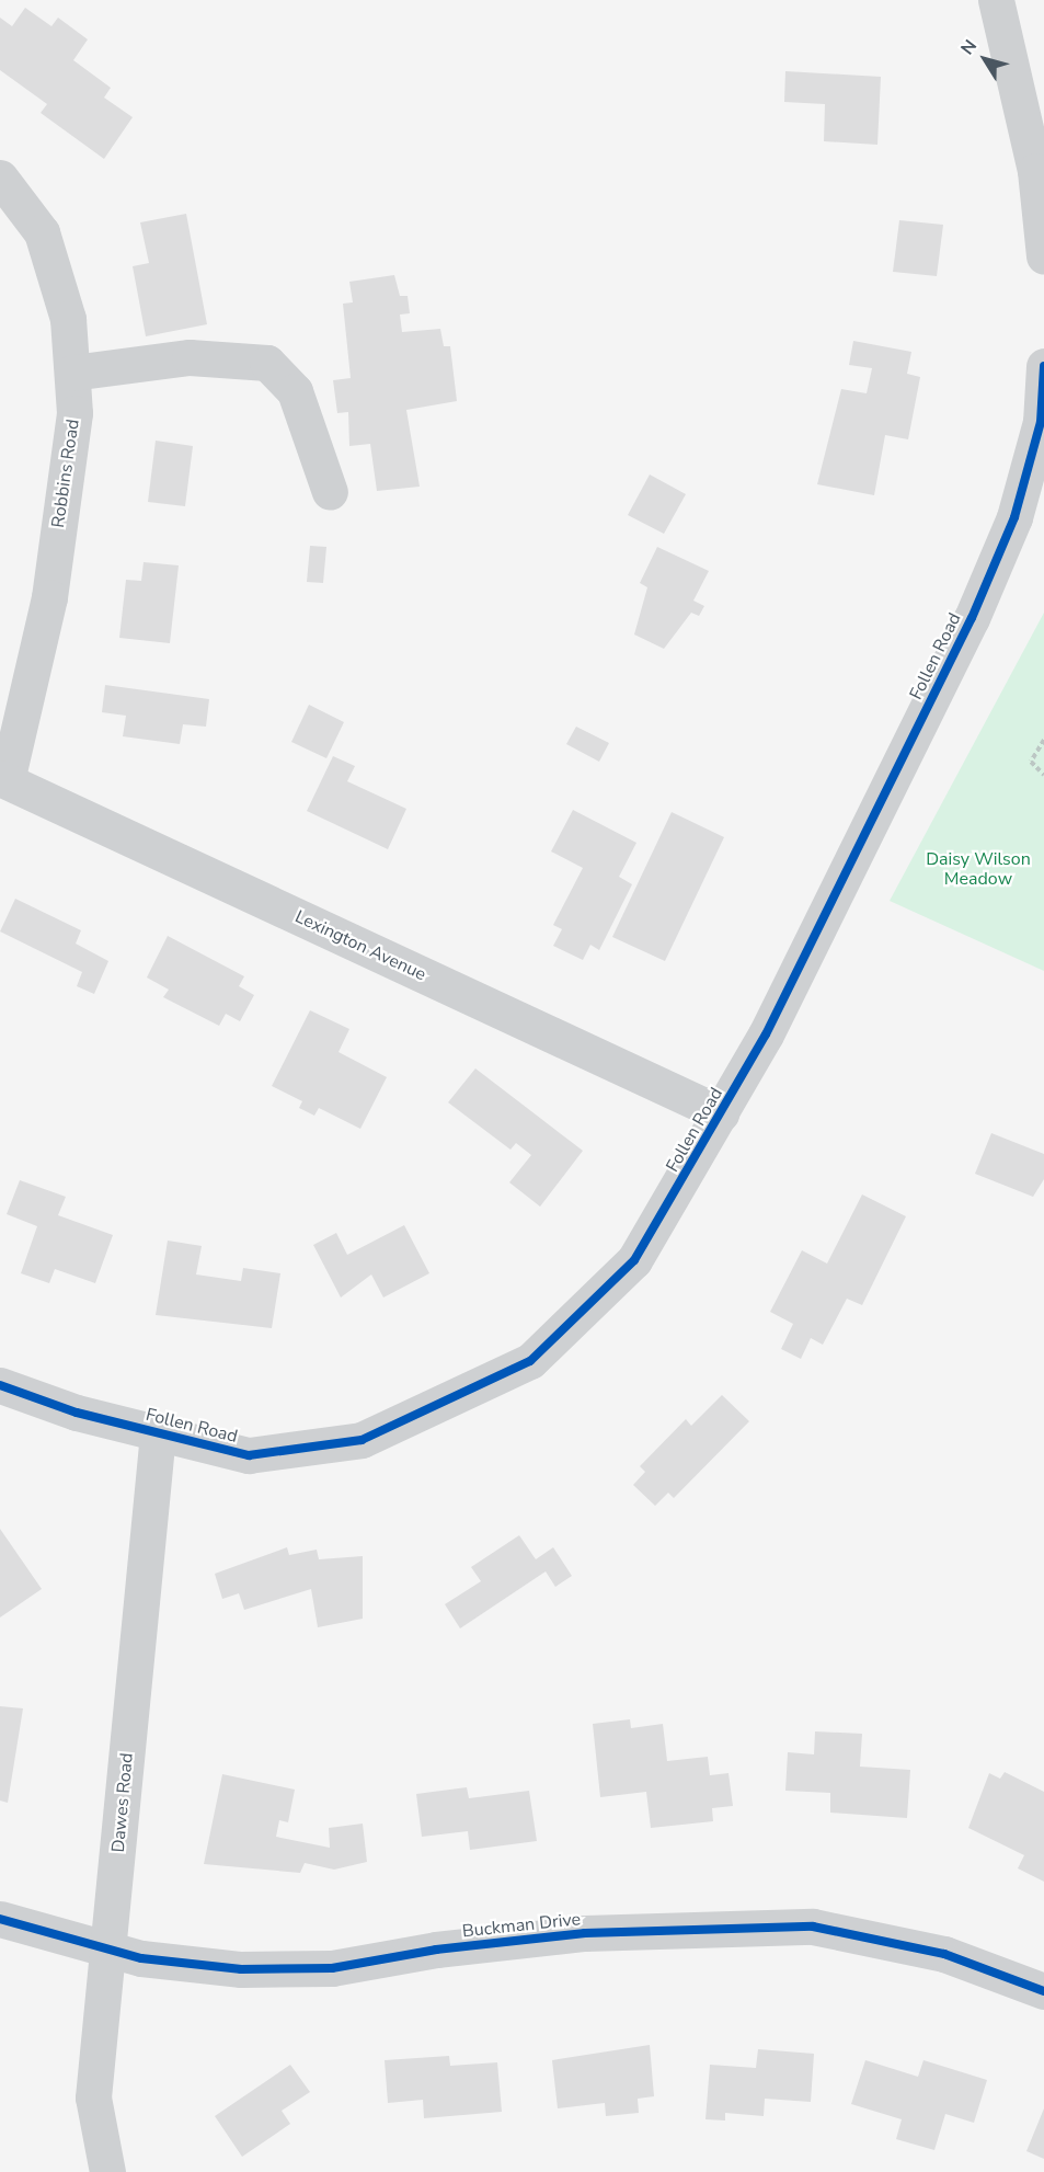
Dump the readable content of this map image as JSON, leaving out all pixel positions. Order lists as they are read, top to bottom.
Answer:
{
  "streets": {
    "street": [
      "Robbins Road",
      "Follen Road",
      "Lexington Avenue",
      "Dawes Road",
      "Buckman Drive"
    ]
  },
  "crossings": [
    ["Robbins Road", "Lexington Avenue"],
    ["Follen Road", "Lexington Avenue"],
    ["Follen Road", "Dawes Road"],
    ["Dawes Road", "Buckman Drive"]
  ],
  "parks": ["Daisy Wilson Meadow"],
  "north": "top left"
}
